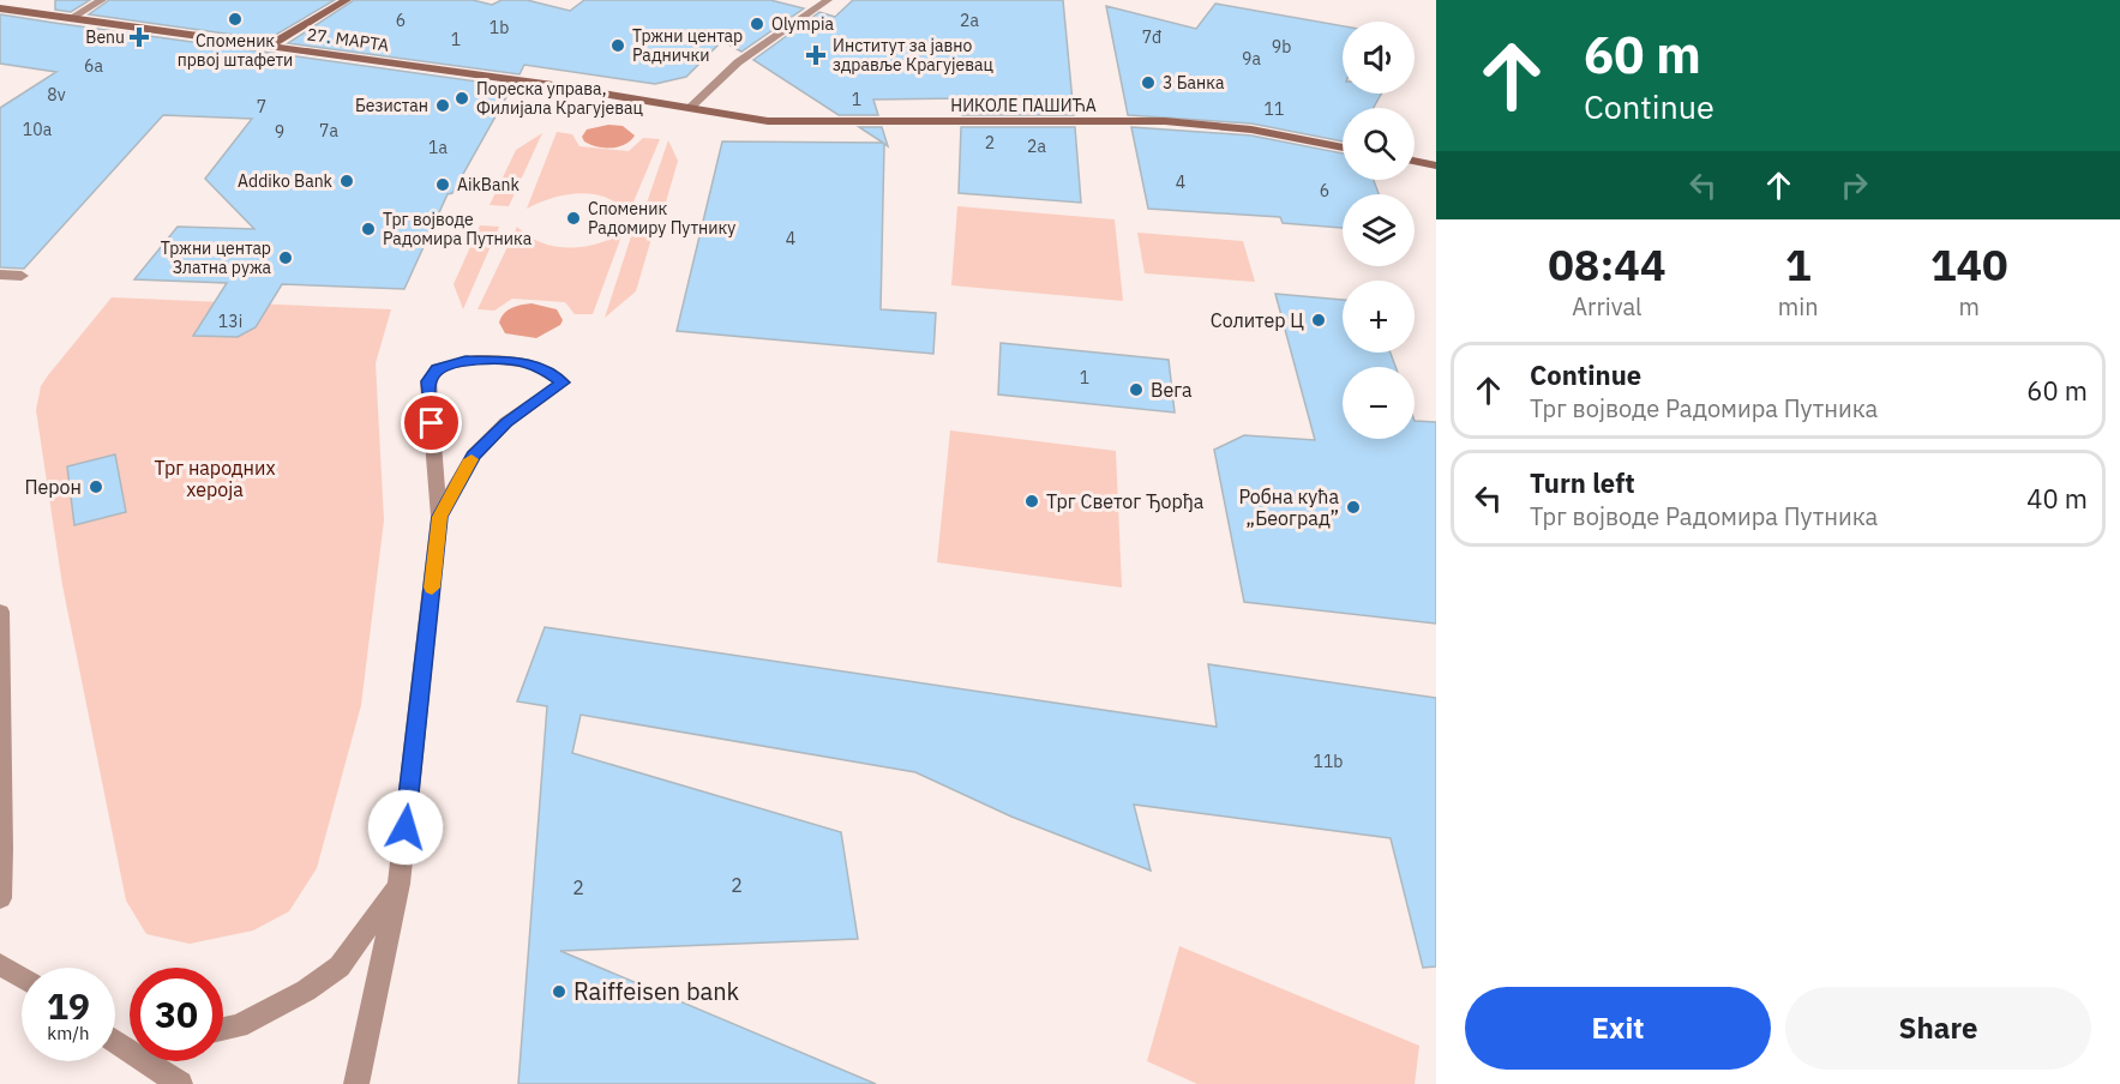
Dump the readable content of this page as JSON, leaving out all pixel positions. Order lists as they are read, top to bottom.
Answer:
{
  "streets": {
    "street": ["27. МАРТА", "НИКОЛЕ ПАШИЋА"]
  },
  "crossings": [
    ["27. МАРТА", "НИКОЛЕ ПАШИЋА"]
  ],
  "parks": ["Трг народних хероја"],
  "places": {
    "other": [
      "Споменик првој штафети",
      "Olympia",
      "Тржни центар Раднички",
      "3 Банка",
      "Пореска управа, Филијала Крагујевац",
      "Безистан",
      "Addiko Bank",
      "AikBank",
      "Споменик Радомиру Путнику",
      "Трг војводе Радомира Путника",
      "Тржни центар Златна ружа",
      "Солитер Ц",
      "Вега",
      "Перон",
      "Трг Светог Ђорђа",
      "Робна кућа „Београд”",
      "Raiffeisen bank"
    ],
    "health": ["Benu", "Институт за јавно здравље Крагујевац"]
  },
  "house_numbers": [
    "6",
    "2a",
    "1b",
    "7đ",
    "1",
    "9b",
    "9a",
    "6a",
    "8v",
    "1",
    "7",
    "11",
    "10a",
    "7a",
    "9",
    "2",
    "2a",
    "1a",
    "4",
    "6",
    "4",
    "13i",
    "1",
    "11b",
    "2",
    "2"
  ],
  "page": {
    "turn": ["60 m", "Continue"],
    "map_buttons": ["+", "−"],
    "eta": [
      "08:44",
      "Arrival",
      "1",
      "min",
      "140",
      "m"
    ],
    "list": [
      {
        "name": "Continue",
        "note": "Трг војводе Радомира Путника",
        "value": "60 m"
      },
      {
        "name": "Turn left",
        "note": "Трг војводе Радомира Путника",
        "value": "40 m"
      }
    ],
    "speed": "19 km/h",
    "limit": "30",
    "buttons": ["Exit", "Share"]
  }
}
